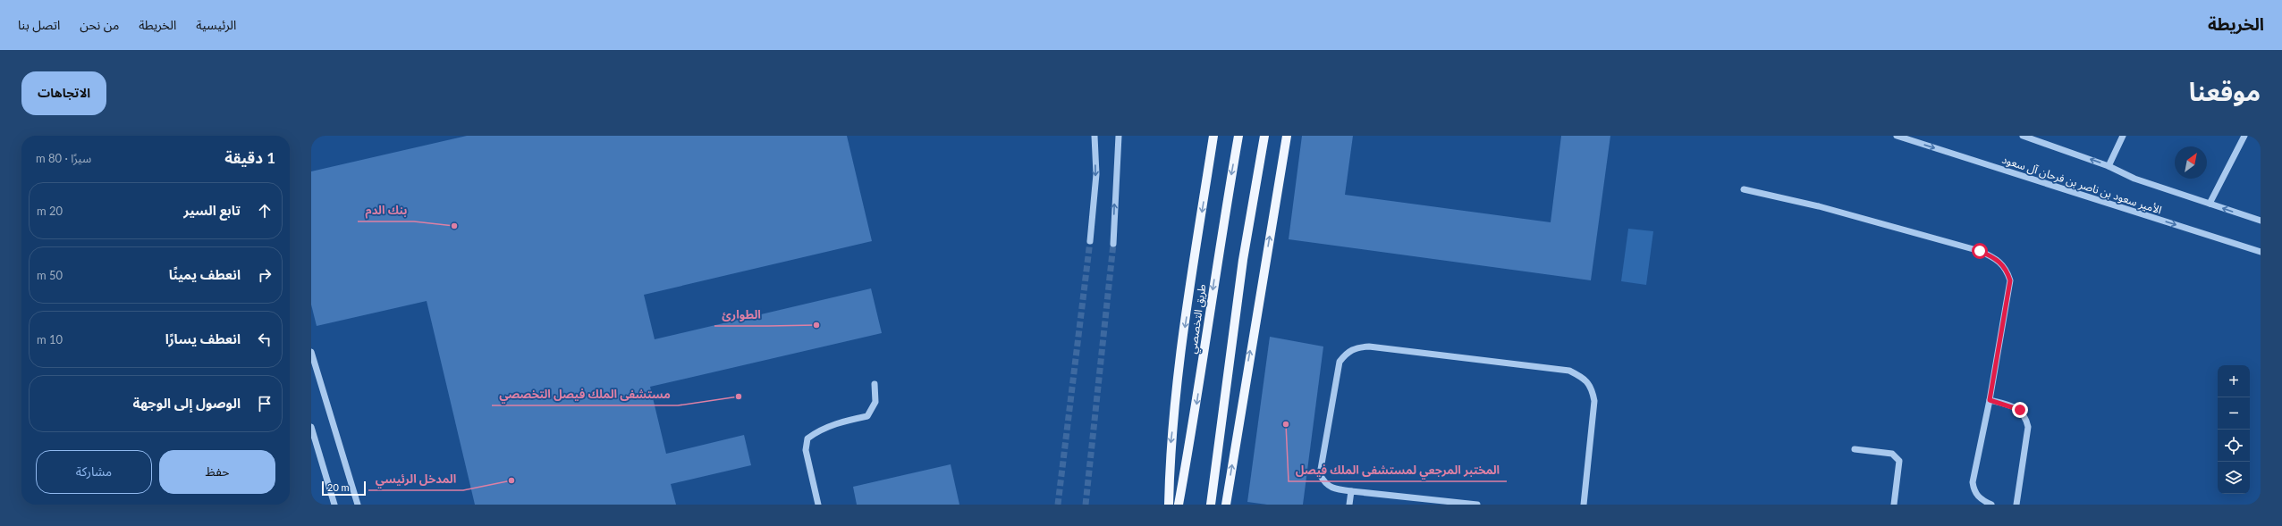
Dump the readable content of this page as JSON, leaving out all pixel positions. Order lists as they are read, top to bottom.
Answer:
{
  "streets": {
    "main road": ["طريق التخصصي"],
    "street": ["الأمير سعود بن ناصر بن فرحان آل سعود"]
  },
  "places": [
    "بنك الدم",
    "الطوارئ",
    "مستشفى الملك فيصل التخصصي",
    "المختبر المرجعي لمستشفى الملك فيصل",
    "المدخل الرئيسي"
  ],
  "scale_bar": "20 m",
  "north": "top right",
  "page": {
    "header": "الخريطة",
    "nav": [
      "الرئيسية",
      "الخريطة",
      "من نحن",
      "اتصل بنا"
    ],
    "title": "موقعنا",
    "buttons": [
      "الاتجاهات",
      ["حفظ", "مشاركة"]
    ],
    "heading": ["1 دقيقة", "سيرًا · 80 m"],
    "list": [
      ["تابع السير", "20 m"],
      ["انعطف يمينًا", "50 m"],
      ["انعطف يسارًا", "10 m"],
      "الوصول إلى الوجهة"
    ],
    "map_buttons": ["+", "−"],
    "scale": "20 m"
  }
}
